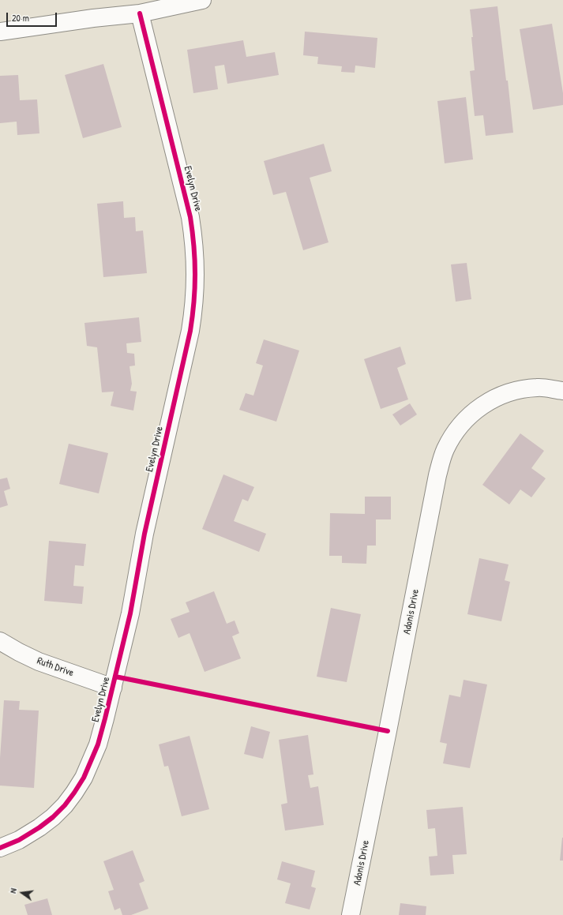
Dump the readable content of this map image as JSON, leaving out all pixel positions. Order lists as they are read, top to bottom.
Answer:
{
  "streets": {
    "street": ["Evelyn Drive", "Adonis Drive", "Ruth Drive"]
  },
  "crossings": [
    ["Evelyn Drive", "Ruth Drive"]
  ],
  "scale_bar": "20 m",
  "north": "left"
}
